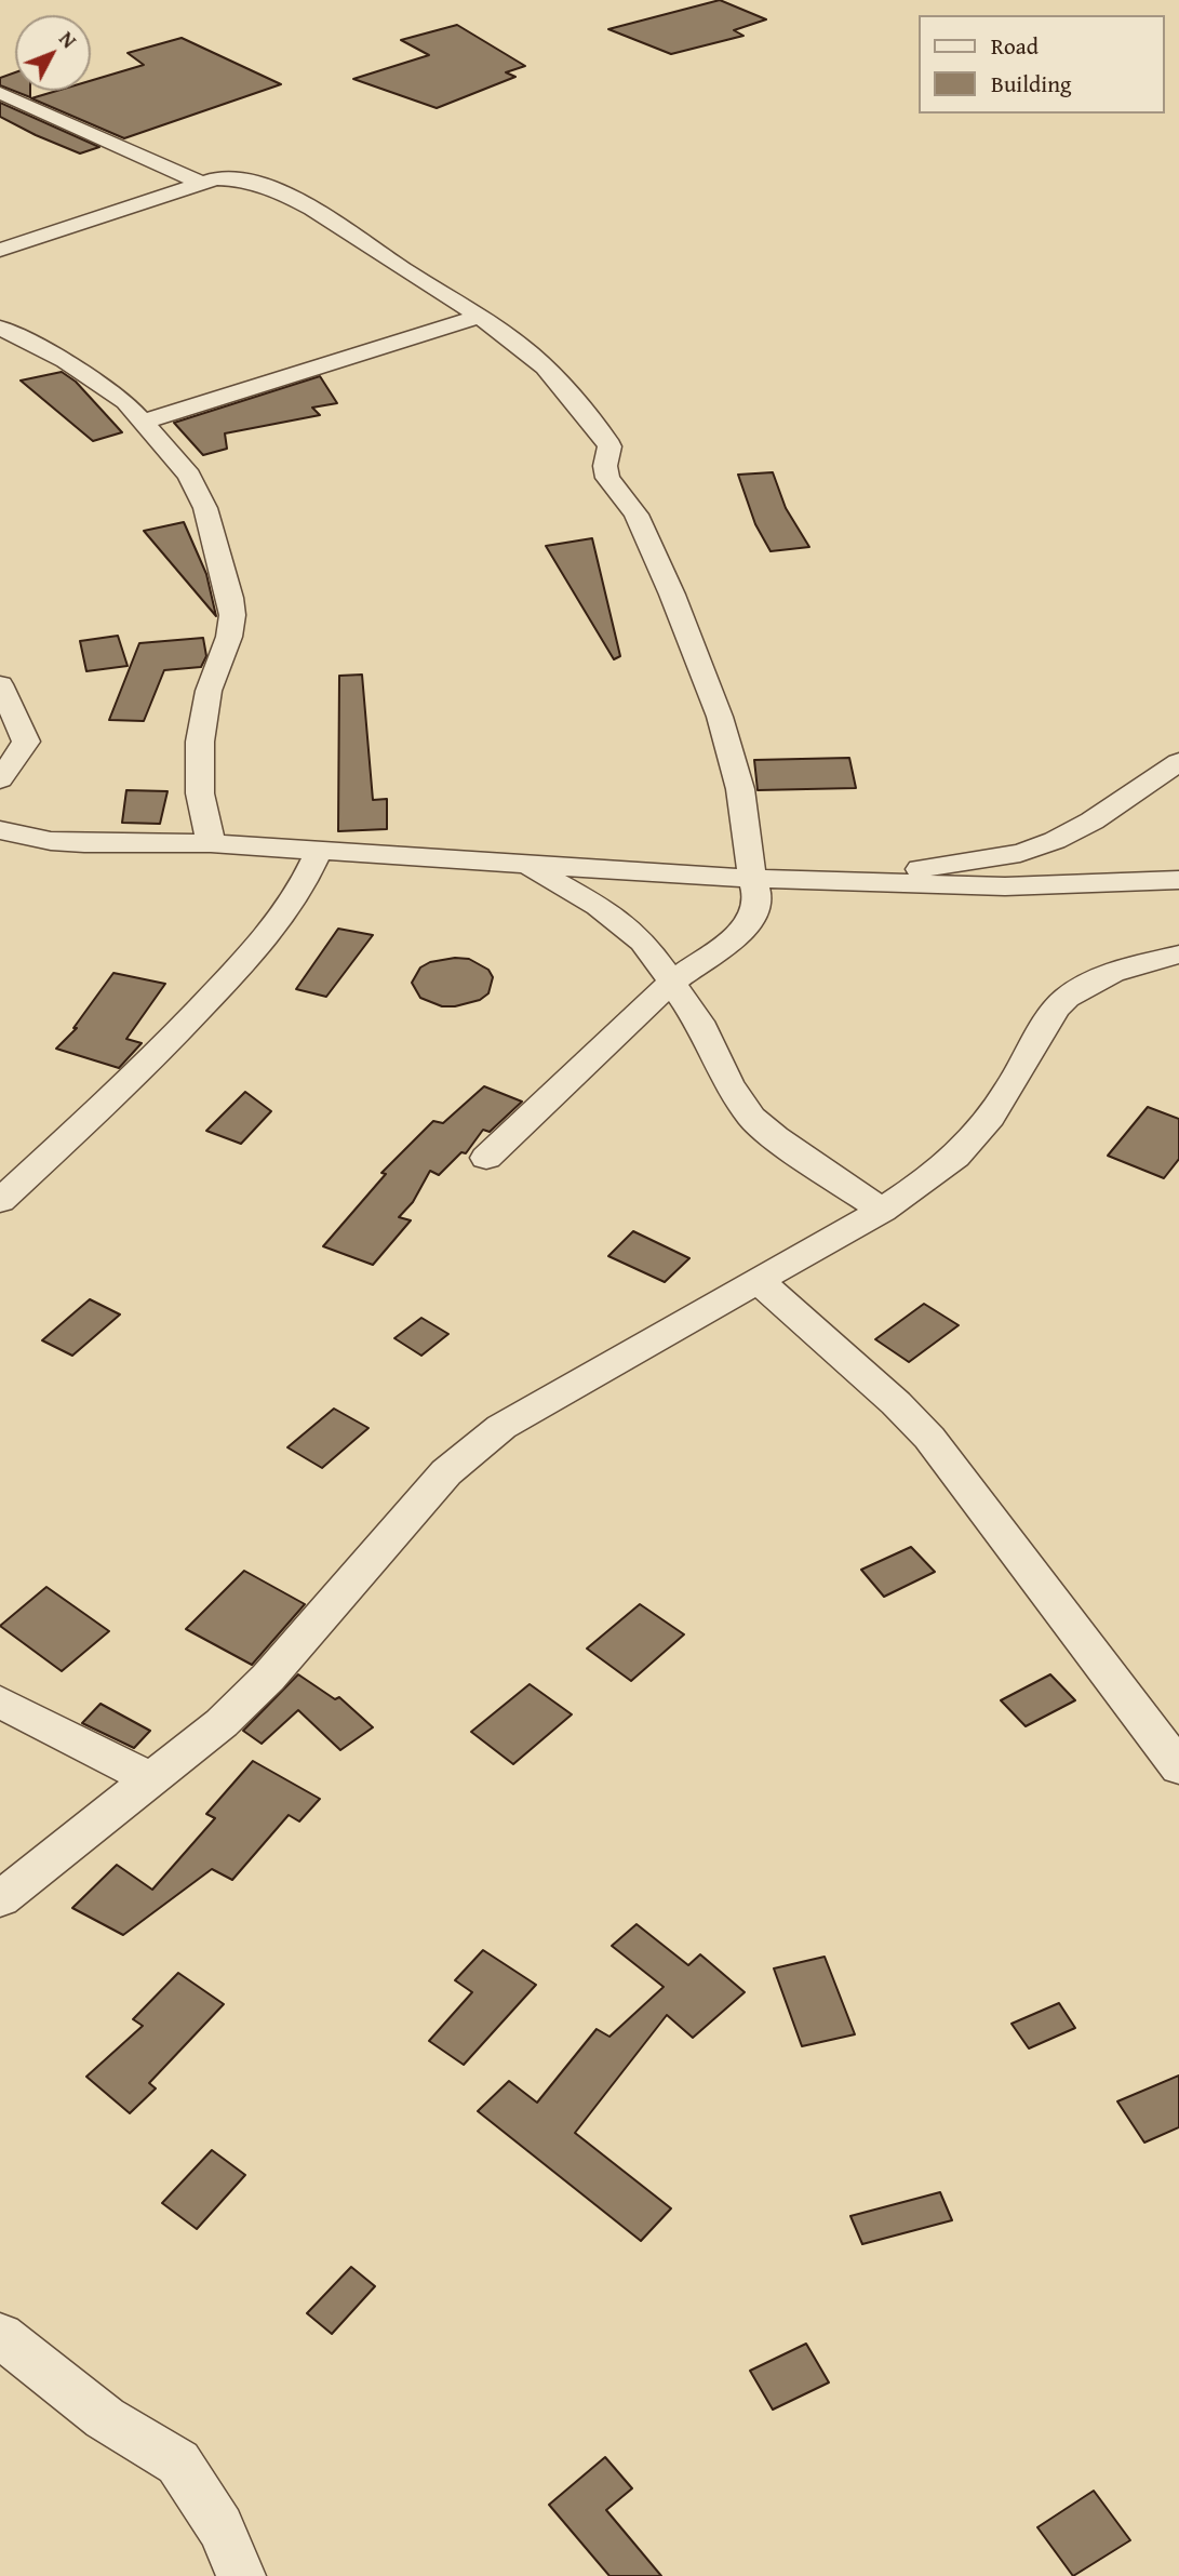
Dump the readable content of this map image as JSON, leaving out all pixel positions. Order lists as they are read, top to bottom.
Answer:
{
  "legend": ["Road", "Building"],
  "north": "top right"
}
